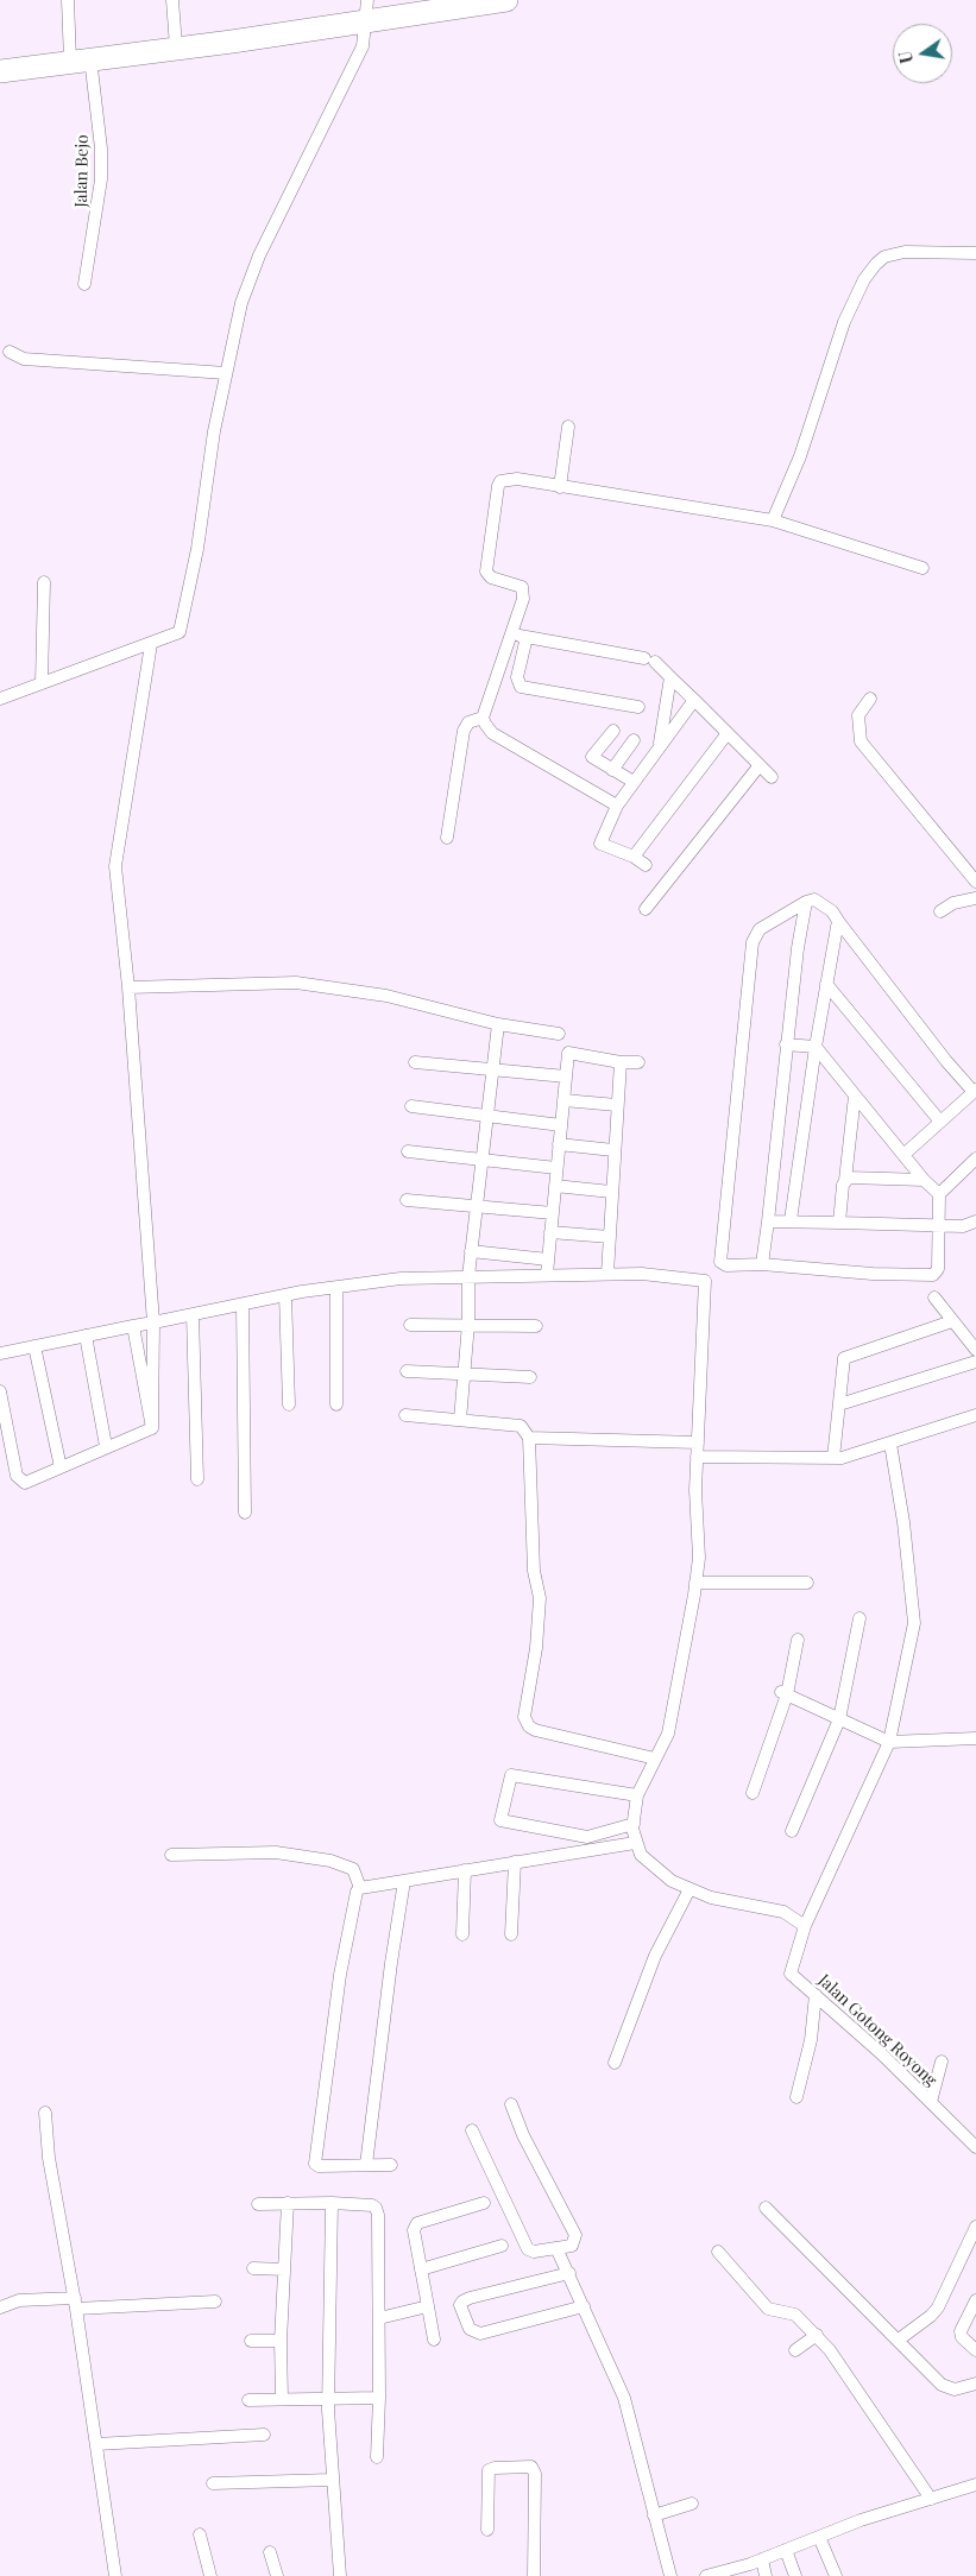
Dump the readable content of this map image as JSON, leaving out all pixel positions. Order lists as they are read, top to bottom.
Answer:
{
  "streets": {
    "street": ["Jalan Bejo", "Jalan Gotong Royong"]
  },
  "north": "left"
}
